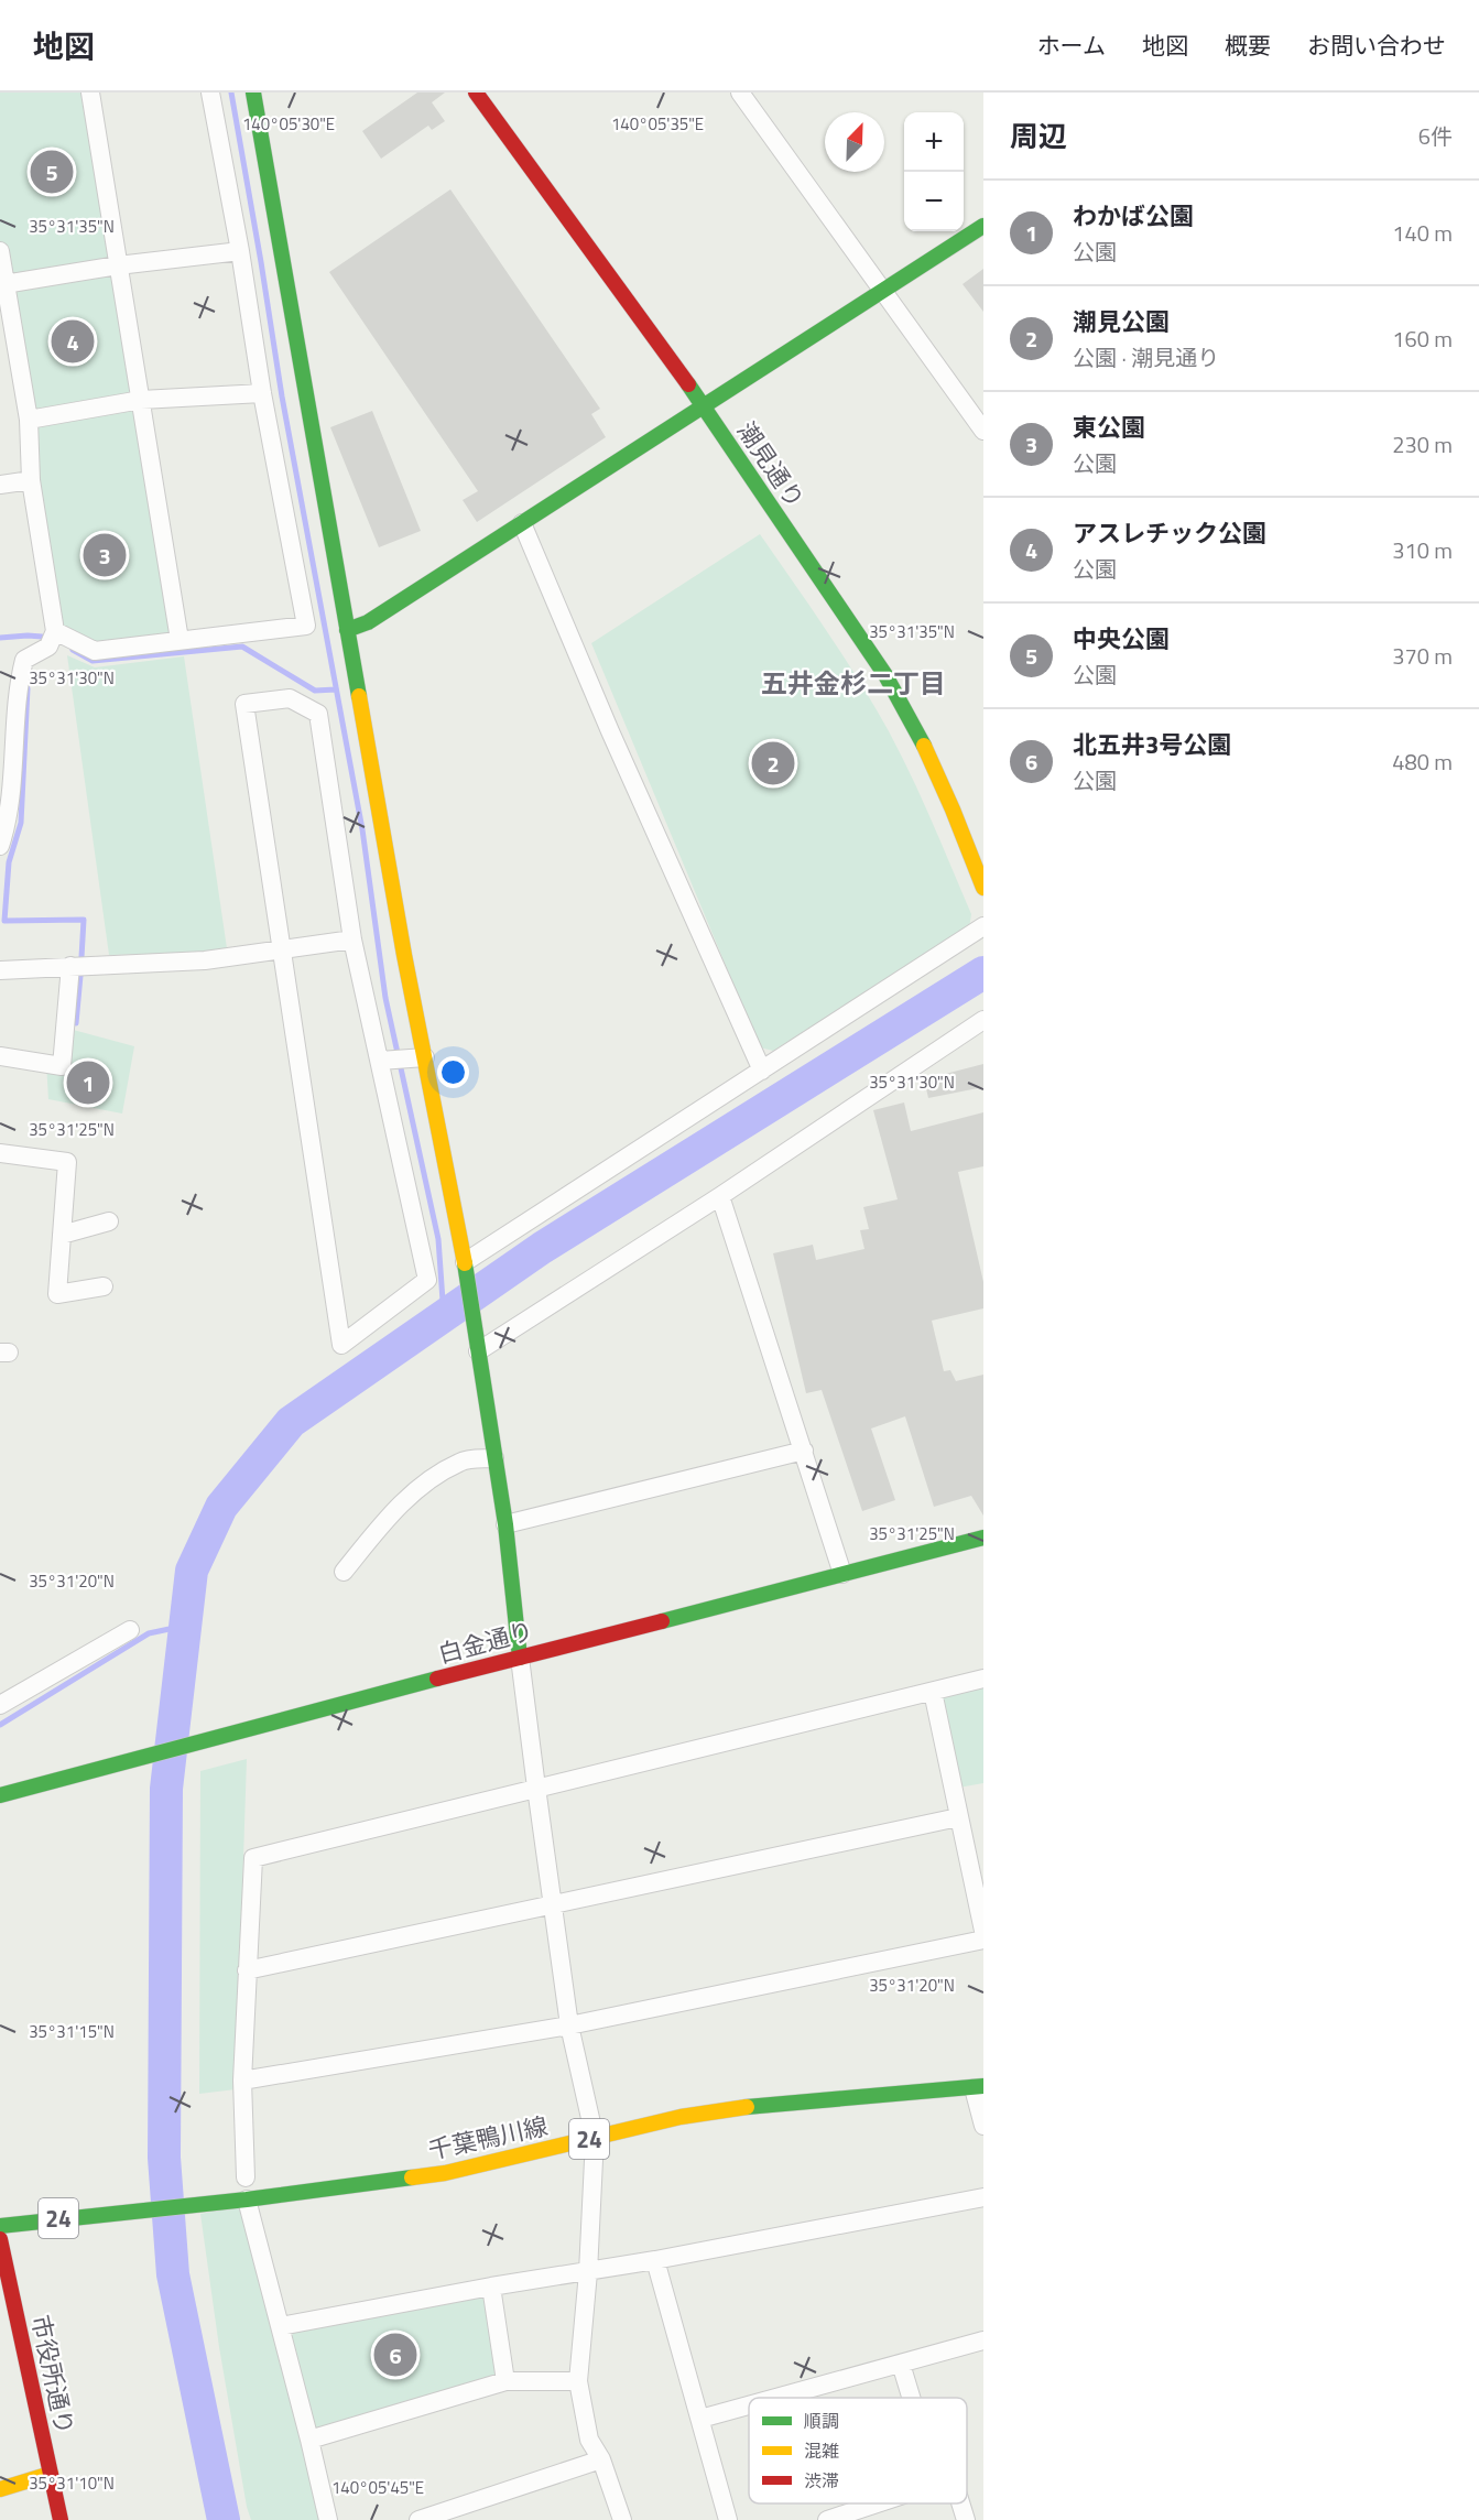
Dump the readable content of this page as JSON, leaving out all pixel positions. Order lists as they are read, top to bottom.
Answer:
{
  "streets": {
    "street": [
      "潮見通り",
      "白金通り",
      "千葉鴨川線",
      "24",
      "市役所通り"
    ]
  },
  "districts": ["五井金杉二丁目"],
  "legend": ["順調", "混雑", "渋滞"],
  "north": "top right",
  "page": {
    "header": "地図",
    "nav": [
      "ホーム",
      "地図",
      "概要",
      "お問い合わせ"
    ],
    "heading": ["周辺", "6件"],
    "map_buttons": ["+", "−"],
    "pins": [
      "5",
      "4",
      "3",
      "2",
      "1",
      "6"
    ],
    "list": [
      {
        "mark": "1",
        "name": "わかば公園",
        "note": "公園",
        "value": "140 m"
      },
      {
        "mark": "2",
        "name": "潮見公園",
        "note": "公園 · 潮見通り",
        "value": "160 m"
      },
      {
        "mark": "3",
        "name": "東公園",
        "note": "公園",
        "value": "230 m"
      },
      {
        "mark": "4",
        "name": "アスレチック公園",
        "note": "公園",
        "value": "310 m"
      },
      {
        "mark": "5",
        "name": "中央公園",
        "note": "公園",
        "value": "370 m"
      },
      {
        "mark": "6",
        "name": "北五井3号公園",
        "note": "公園",
        "value": "480 m"
      }
    ]
  },
  "coordinates": [
    "140°05'30\"E",
    "140°05'35\"E",
    "35°31'35\"N",
    "35°31'30\"N",
    "35°31'25\"N",
    "35°31'20\"N",
    "35°31'15\"N",
    "35°31'10\"N",
    "140°05'45\"E"
  ]
}
